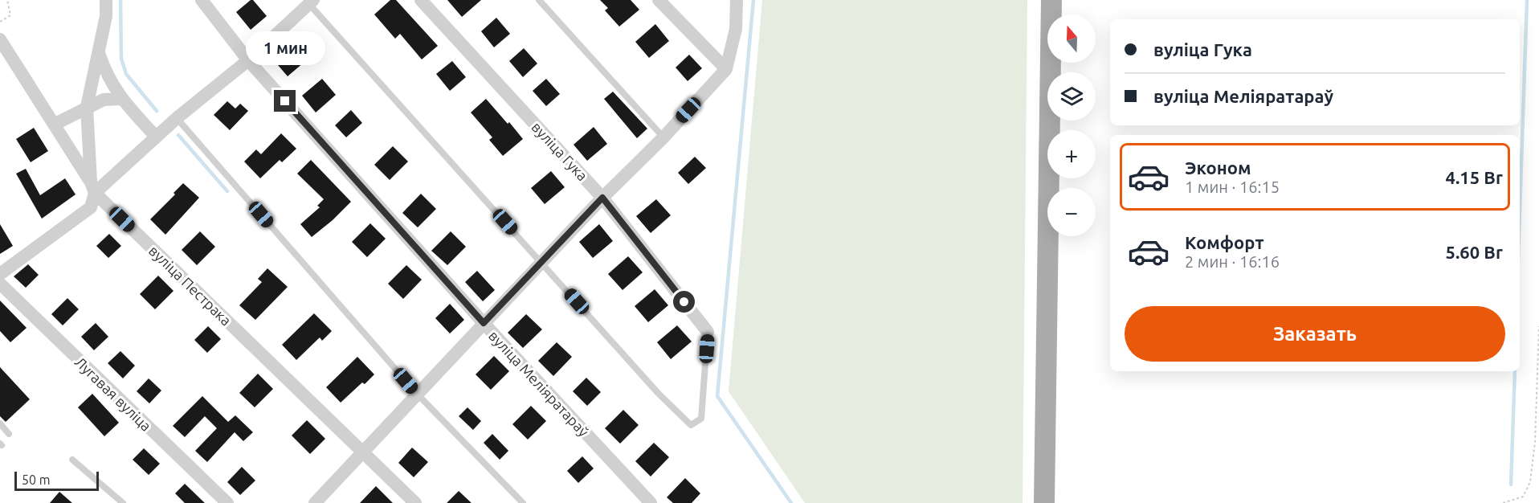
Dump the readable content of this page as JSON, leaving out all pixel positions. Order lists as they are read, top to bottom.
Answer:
{
  "streets": {
    "street": [
      "вуліца Гука",
      "вуліца Пестрака",
      "вуліца Меліяратараў",
      "Лугавая вуліца"
    ]
  },
  "scale_bar": "50 m",
  "north": "top",
  "page": {
    "map_buttons": ["+", "−"],
    "banner": ["вуліца Гука", "вуліца Меліяратараў"],
    "bubble": "1 мин",
    "list": [
      {
        "name": "Эконом",
        "note": "1 мин · 16:15",
        "value": "4.15 Br"
      },
      {
        "name": "Комфорт",
        "note": "2 мин · 16:16",
        "value": "5.60 Br"
      }
    ],
    "buttons": "Заказать",
    "scale": "50 m"
  }
}
